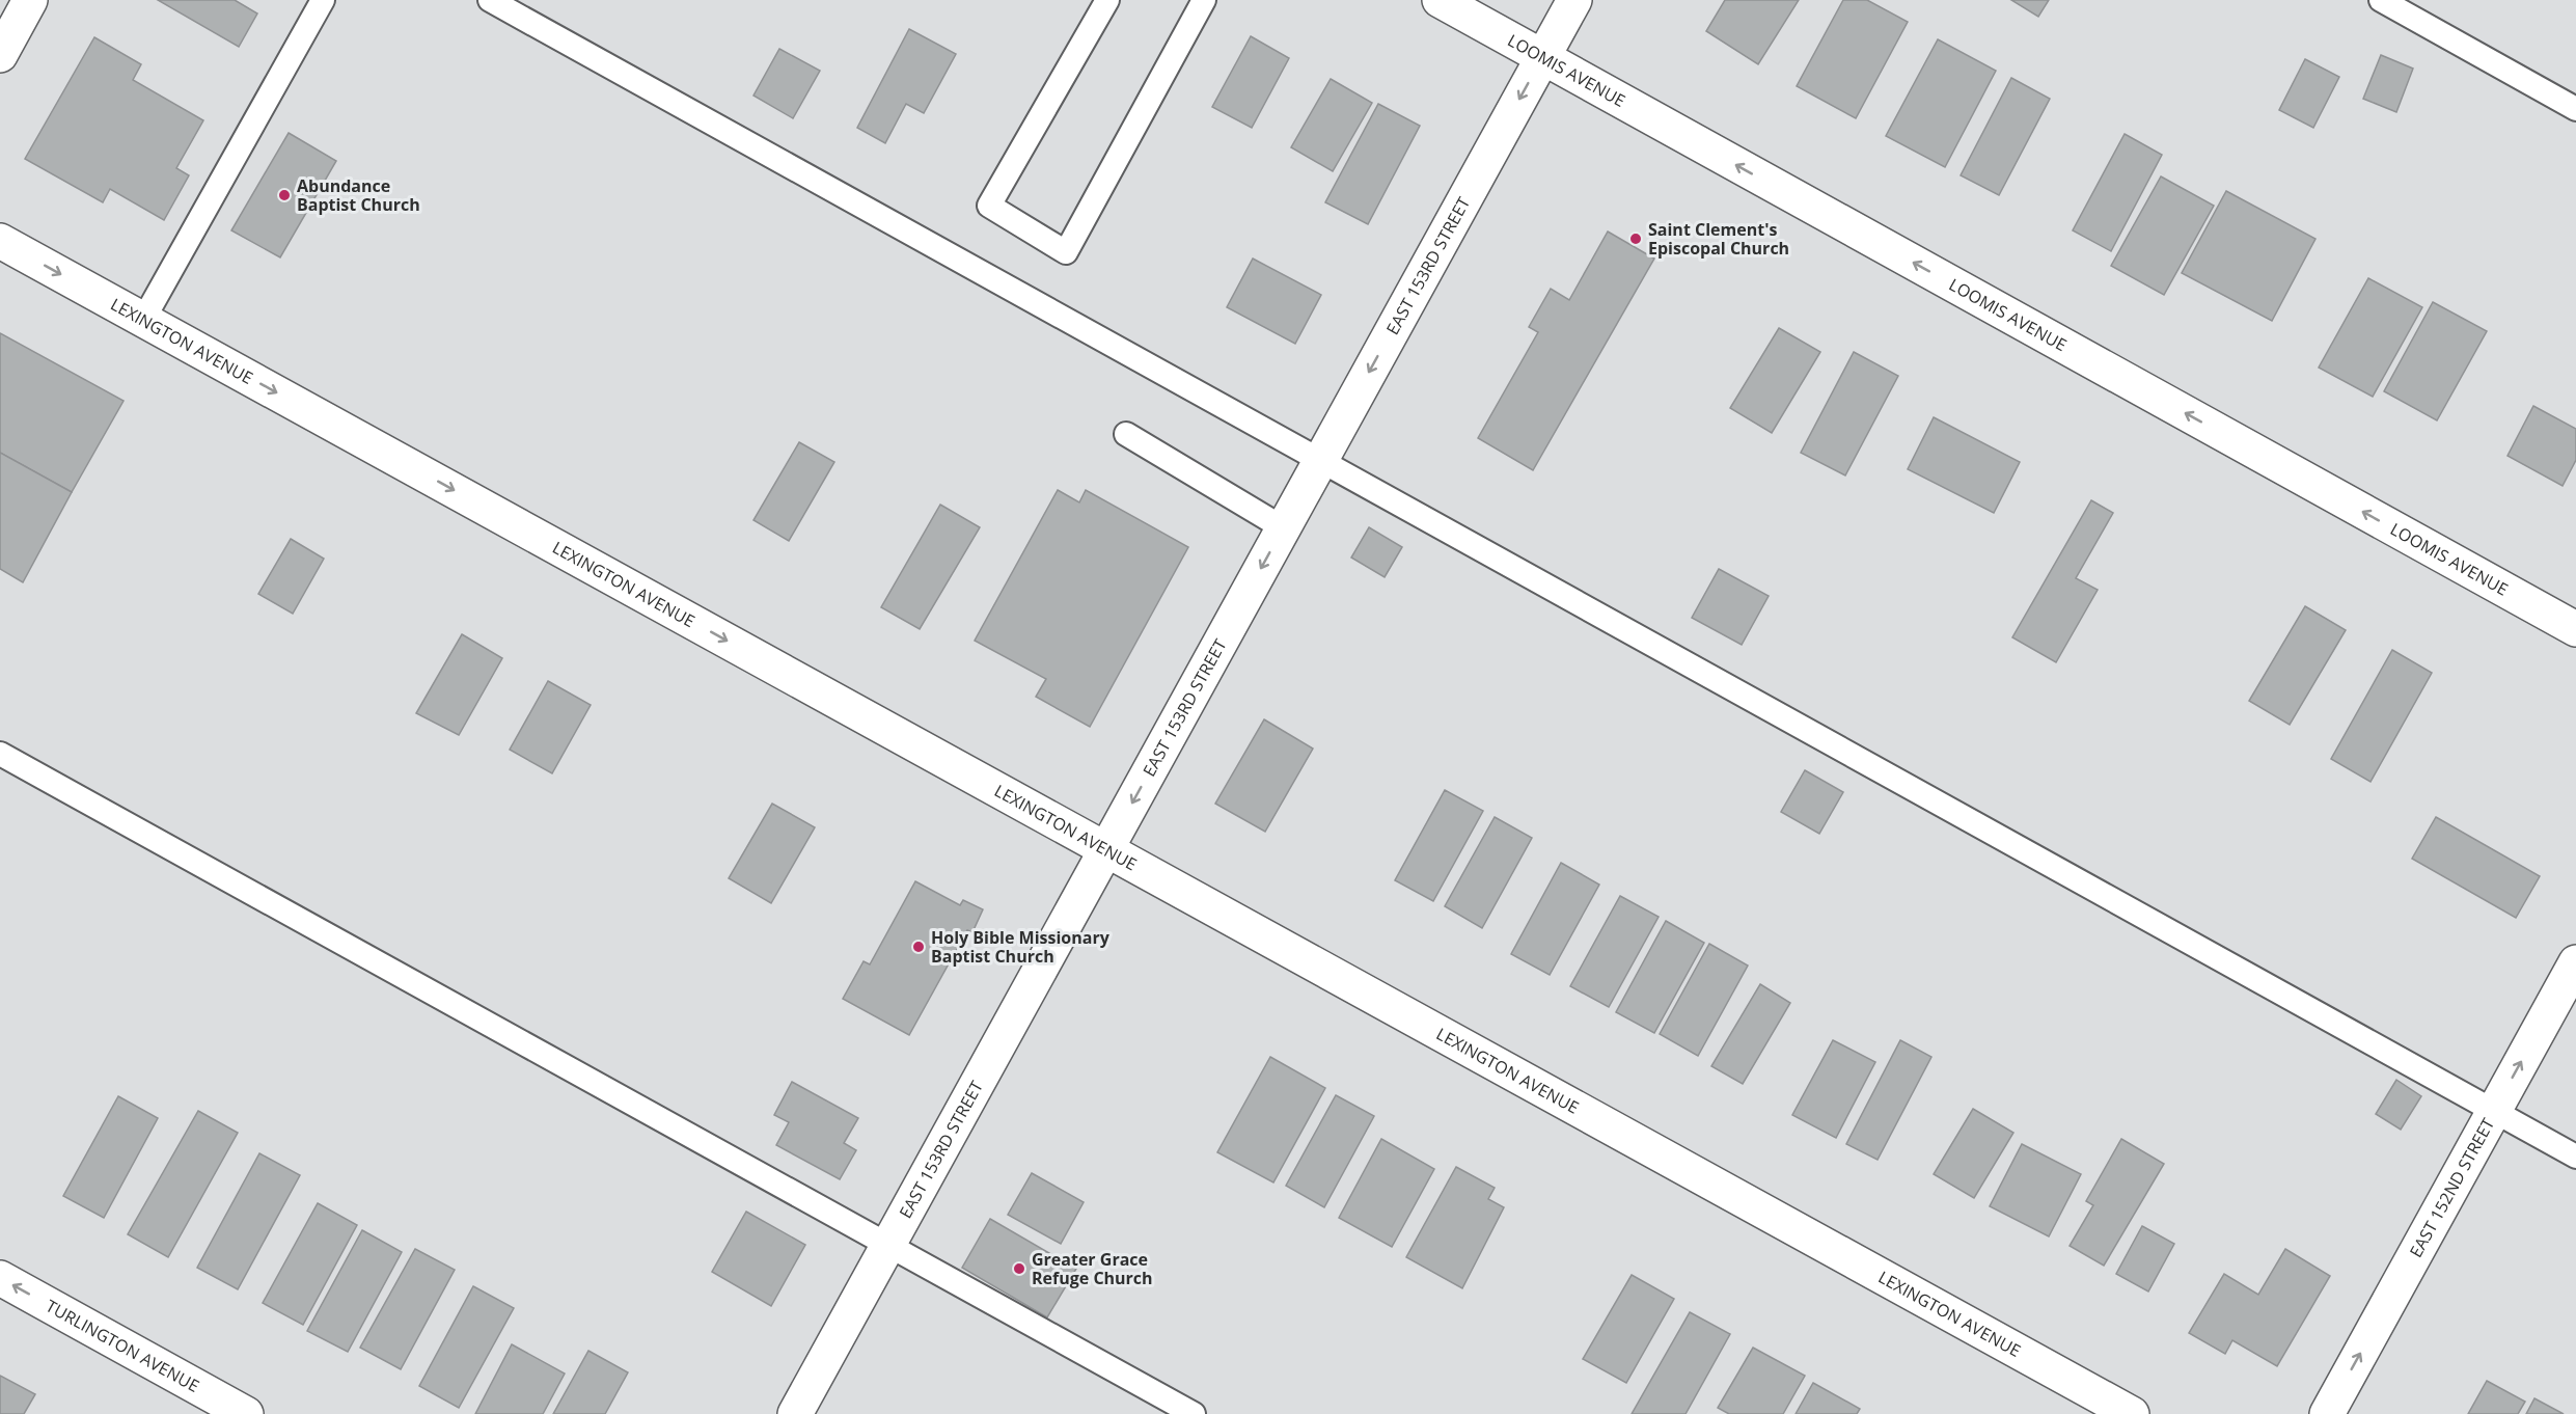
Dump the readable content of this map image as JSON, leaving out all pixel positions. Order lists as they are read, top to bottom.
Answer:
{
  "streets": {
    "street": [
      "LOOMIS AVENUE",
      "EAST 153RD STREET",
      "LEXINGTON AVENUE",
      "EAST 152ND STREET",
      "TURLINGTON AVENUE"
    ]
  },
  "crossings": [
    ["LOOMIS AVENUE", "EAST 153RD STREET"],
    ["EAST 153RD STREET", "LEXINGTON AVENUE"]
  ],
  "one_way": [
    "LOOMIS AVENUE",
    "EAST 153RD STREET",
    "LEXINGTON AVENUE",
    "EAST 152ND STREET",
    "TURLINGTON AVENUE"
  ],
  "places": [
    "Abundance Baptist Church",
    "Saint Clement's Episcopal Church",
    "Holy Bible Missionary Baptist Church",
    "Greater Grace Refuge Church"
  ]
}
